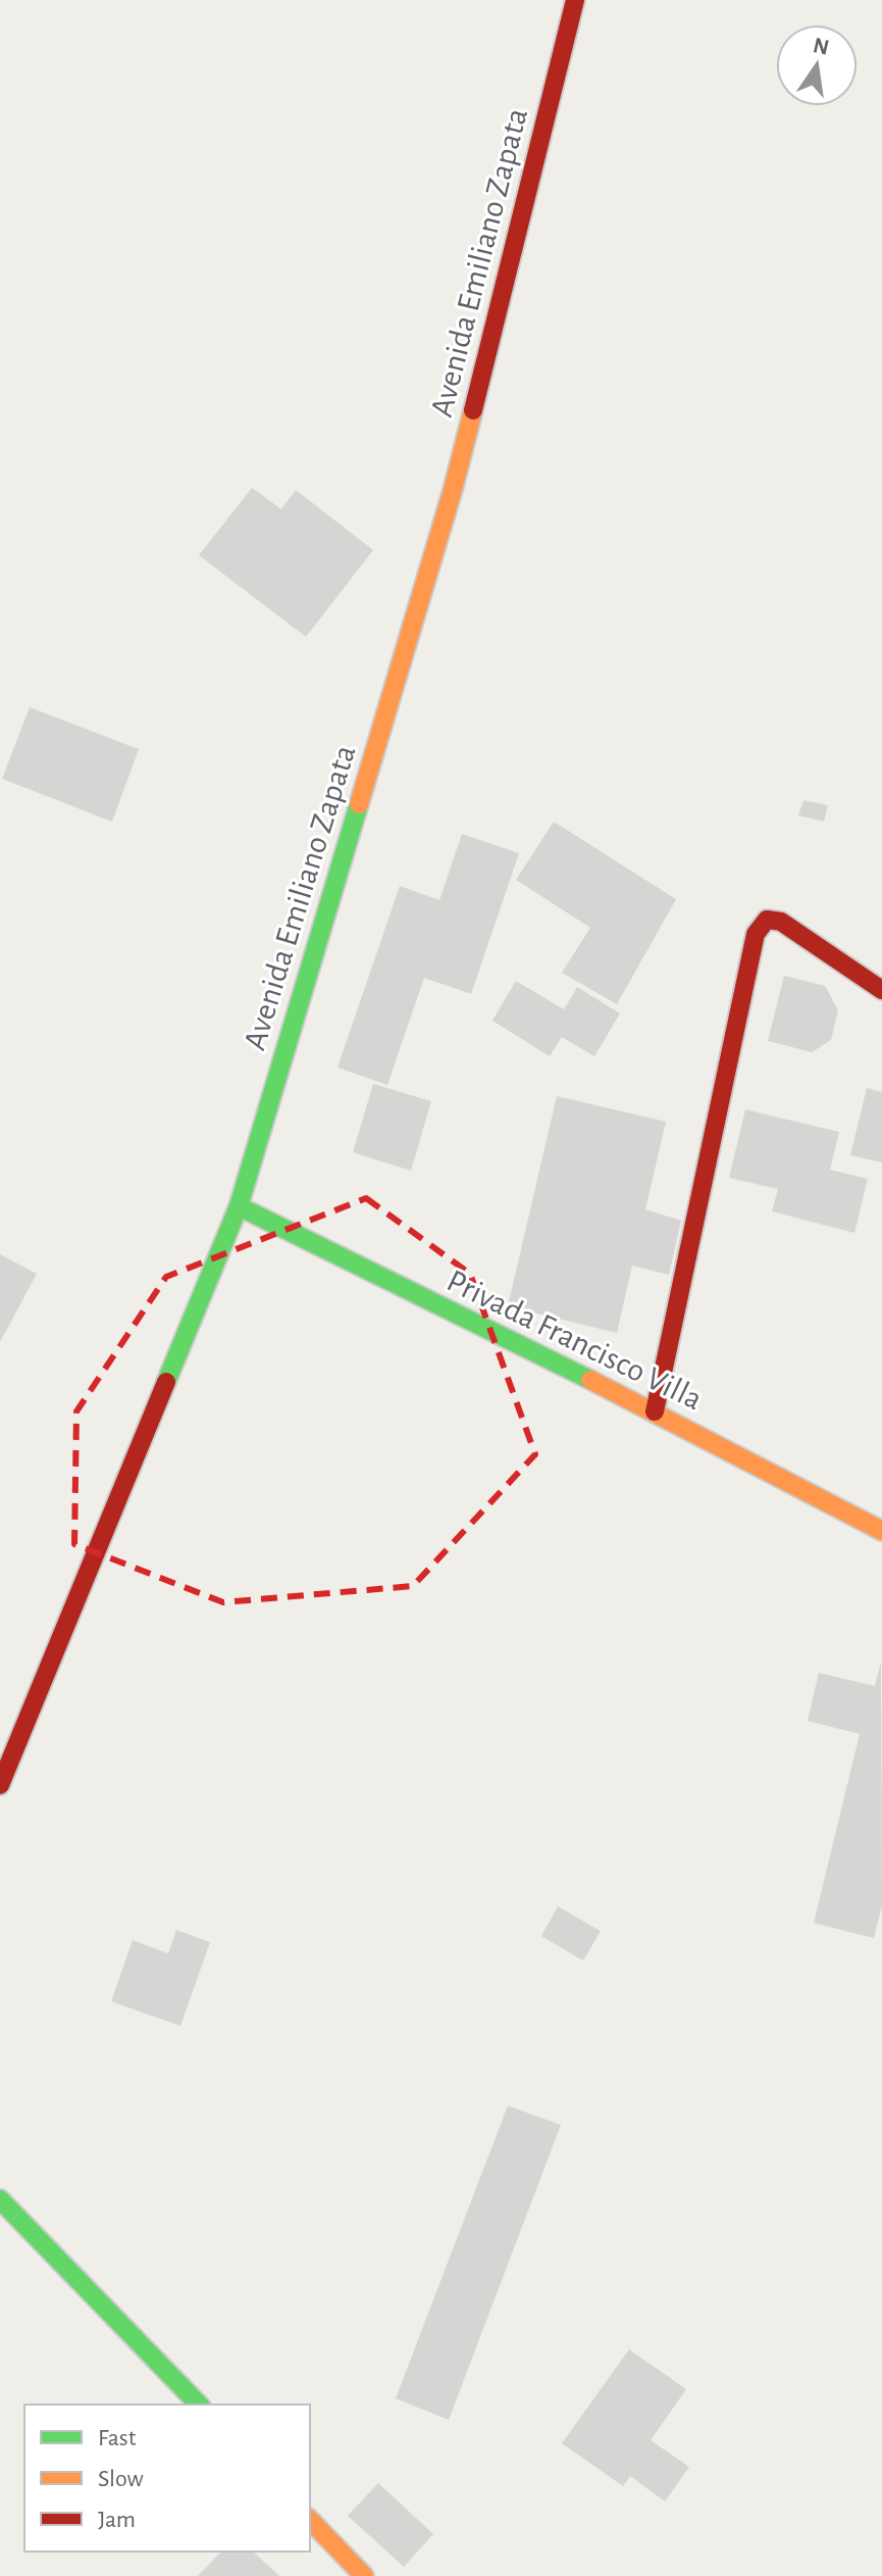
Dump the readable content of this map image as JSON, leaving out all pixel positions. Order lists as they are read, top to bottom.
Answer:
{
  "streets": {
    "street": ["Avenida Emiliano Zapata", "Privada Francisco Villa"]
  },
  "crossings": [
    ["Avenida Emiliano Zapata", "Privada Francisco Villa"]
  ],
  "legend": ["Fast", "Slow", "Jam"],
  "north": "top"
}
